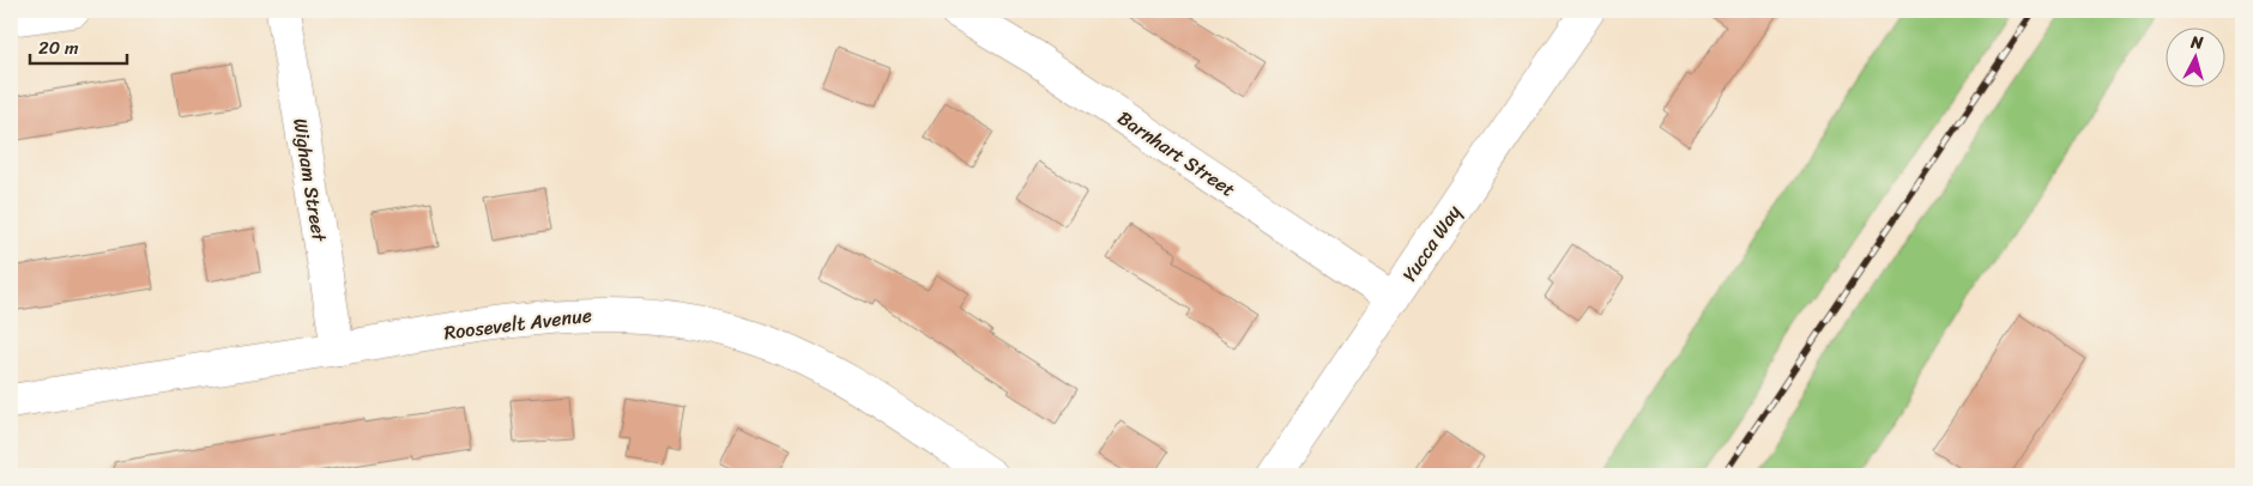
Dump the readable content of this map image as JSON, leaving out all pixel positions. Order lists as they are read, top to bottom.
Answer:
{
  "streets": {
    "street": [
      "Barnhart Street",
      "Wigham Street",
      "Yucca Way",
      "Roosevelt Avenue"
    ]
  },
  "crossings": [
    ["Barnhart Street", "Yucca Way"],
    ["Wigham Street", "Roosevelt Avenue"]
  ],
  "scale_bar": "20 m",
  "north": "top"
}
